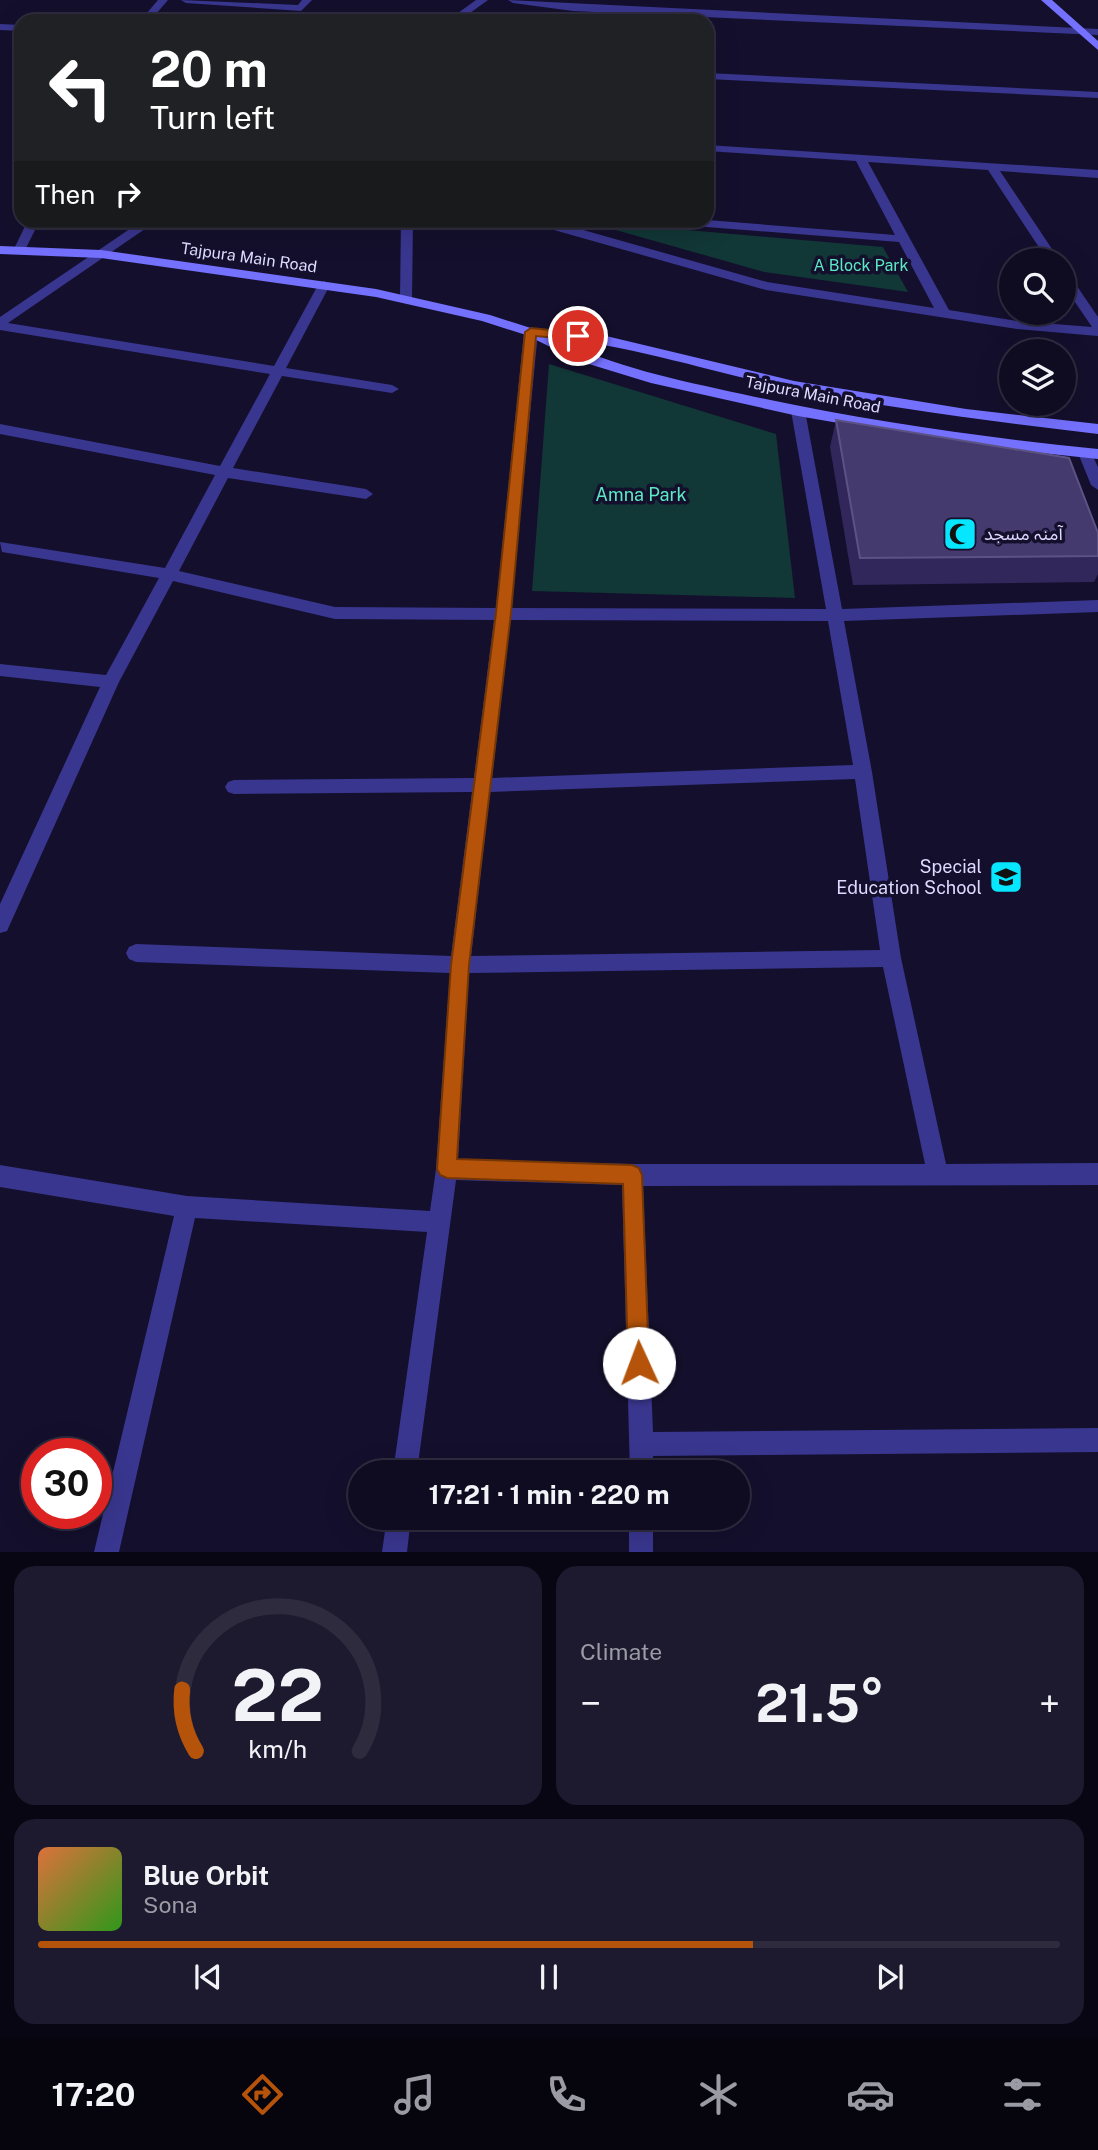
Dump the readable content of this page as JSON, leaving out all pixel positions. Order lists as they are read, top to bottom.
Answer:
{
  "streets": {
    "street": ["Tajpura Main Road"]
  },
  "parks": ["A Block Park", "Amna Park"],
  "places": {
    "mosque": ["آمنہ مسجد"],
    "school or university": ["Special Education School"]
  },
  "page": {
    "turn": ["20 m", "Turn left"],
    "then": "Then",
    "limit": "30",
    "trip": "17:21 · 1 min · 220 m",
    "tile": "Climate",
    "heat": ["−", "21.5°", "+"],
    "song": ["Blue Orbit", "Sona"],
    "tabs": "17:20",
    "gauge": ["22", "km/h"]
  }
}
